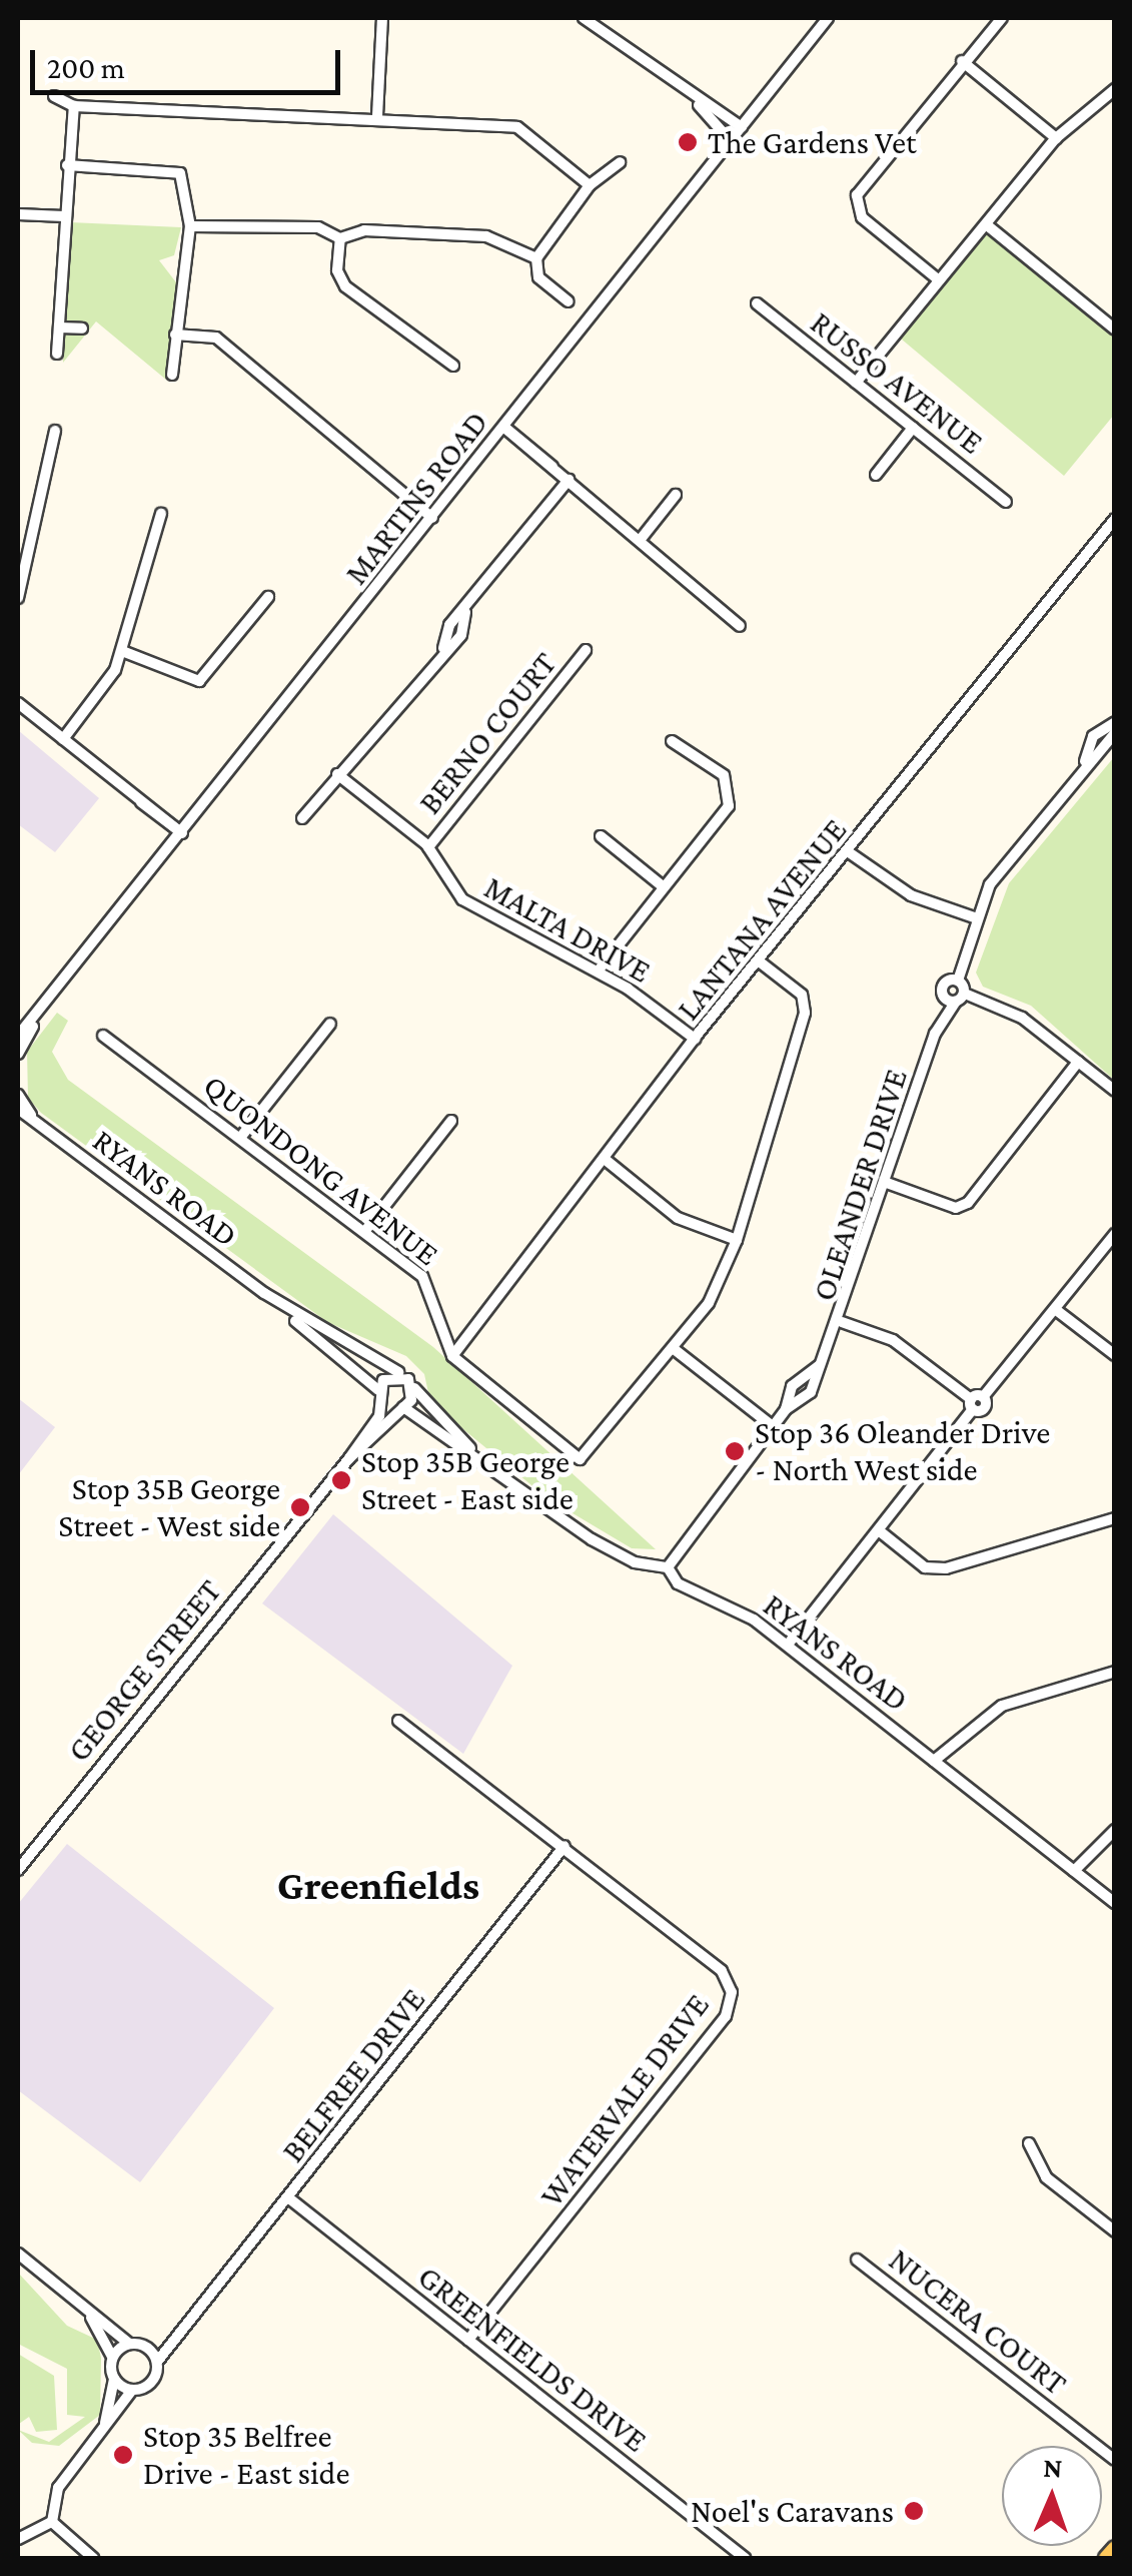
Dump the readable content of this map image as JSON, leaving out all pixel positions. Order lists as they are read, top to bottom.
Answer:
{
  "streets": {
    "street": [
      "RUSSO AVENUE",
      "MARTINS ROAD",
      "BERNO COURT",
      "LANTANA AVENUE",
      "MALTA DRIVE",
      "QUONDONG AVENUE",
      "OLEANDER DRIVE",
      "RYANS ROAD",
      "GEORGE STREET",
      "BELFREE DRIVE",
      "WATERVALE DRIVE",
      "NUCERA COURT",
      "GREENFIELDS DRIVE"
    ]
  },
  "crossings": [
    ["BERNO COURT", "MALTA DRIVE"],
    ["LANTANA AVENUE", "MALTA DRIVE"],
    ["LANTANA AVENUE", "QUONDONG AVENUE"],
    ["OLEANDER DRIVE", "RYANS ROAD"],
    ["RYANS ROAD", "GEORGE STREET"],
    ["BELFREE DRIVE", "WATERVALE DRIVE"],
    ["BELFREE DRIVE", "GREENFIELDS DRIVE"],
    ["WATERVALE DRIVE", "GREENFIELDS DRIVE"]
  ],
  "districts": ["Greenfields"],
  "places": [
    "The Gardens Vet",
    "Stop 36 Oleander Drive - North West side",
    "Stop 35B George Street - East side",
    "Stop 35B George Street - West side",
    "Stop 35 Belfree Drive - East side",
    "Noel's Caravans"
  ],
  "scale_bar": "200 m",
  "north": "top"
}
